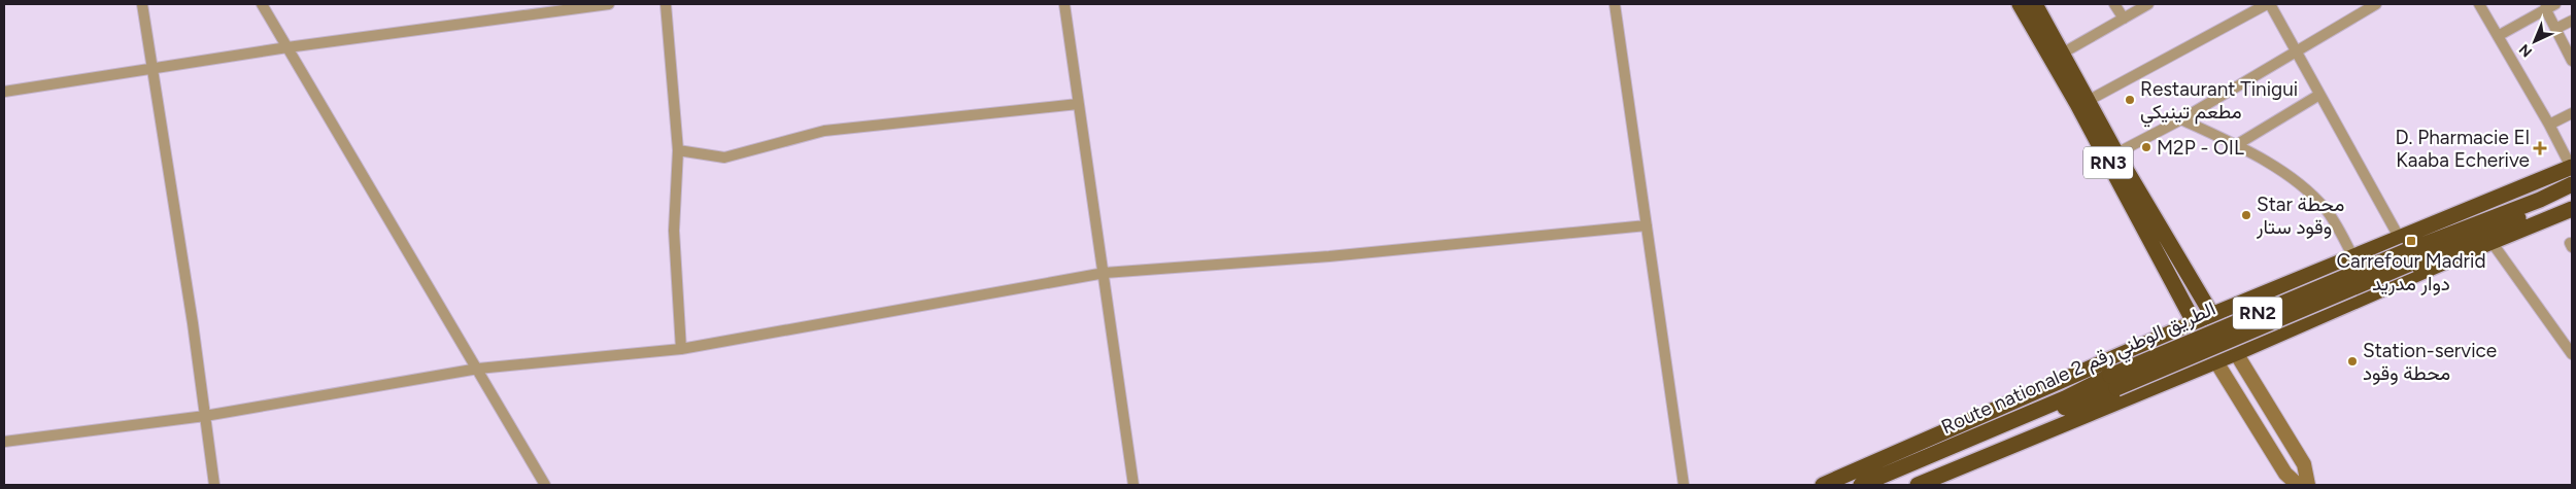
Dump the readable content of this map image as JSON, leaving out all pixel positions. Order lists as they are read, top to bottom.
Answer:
{
  "streets": {
    "highway": ["RN3", "RN2", "Route nationale الطريق الوطني رقم 2"]
  },
  "crossings": [
    ["RN2", "Route nationale الطريق الوطني رقم 2"]
  ],
  "places": {
    "other": [
      "Restaurant Tinigui مطعم تينيكي",
      "M2P - OIL",
      "Star محطة وقود ستار",
      "Station-service محطة وقود"
    ],
    "health": ["D. Pharmacie El Kaaba Echerive"],
    "transit": ["Carrefour Madrid دوار مدريد"]
  },
  "north": "bottom left"
}
